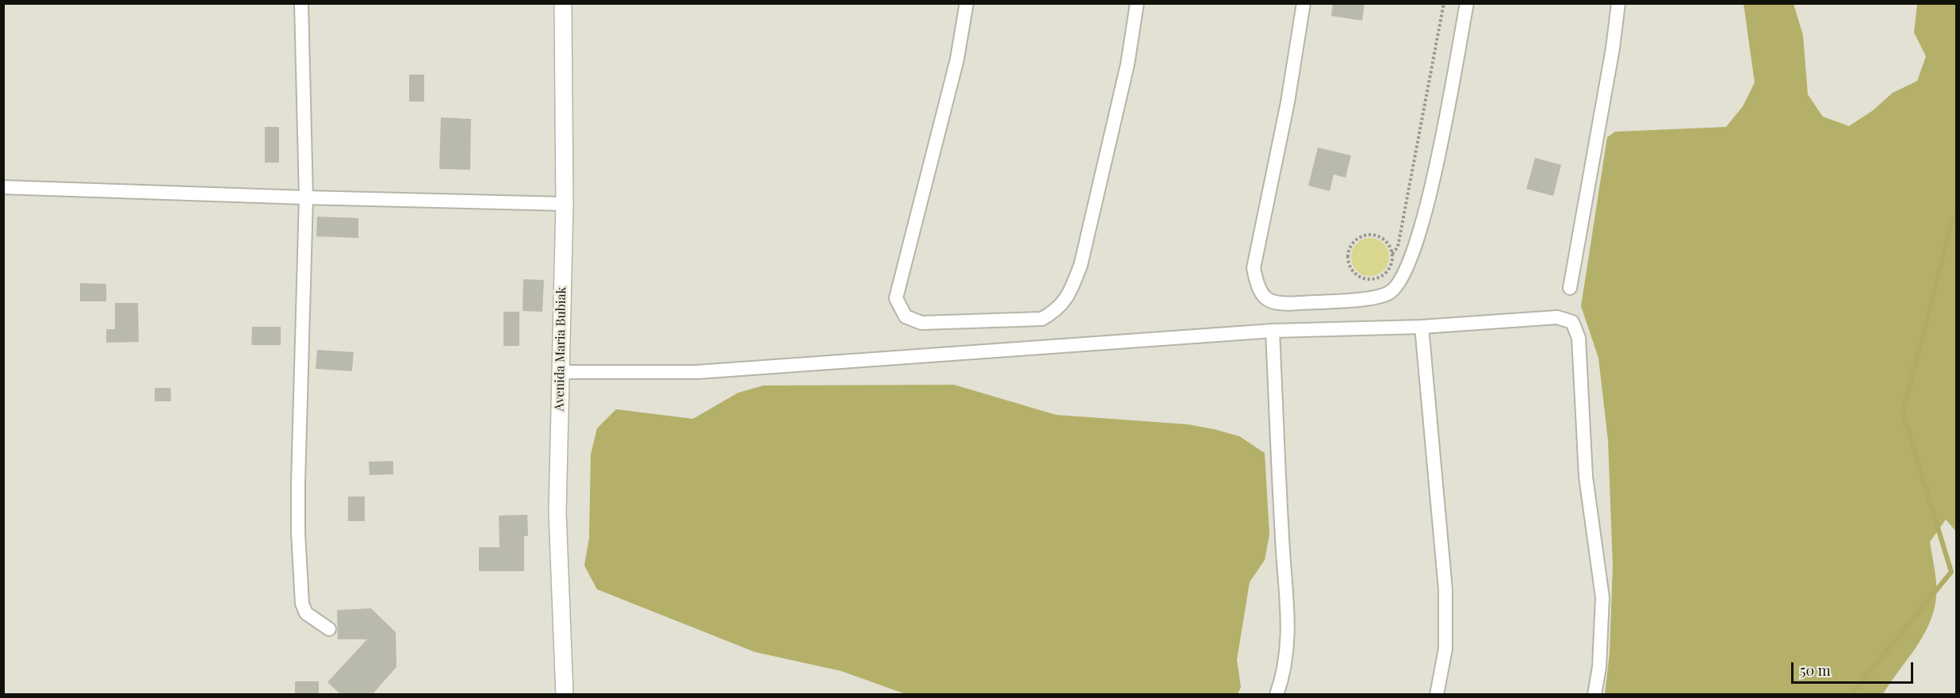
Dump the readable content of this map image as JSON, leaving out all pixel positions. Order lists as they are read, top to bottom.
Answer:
{
  "streets": {
    "street": ["Avenida Maria Bubiak"]
  },
  "scale_bar": "50 m"
}
